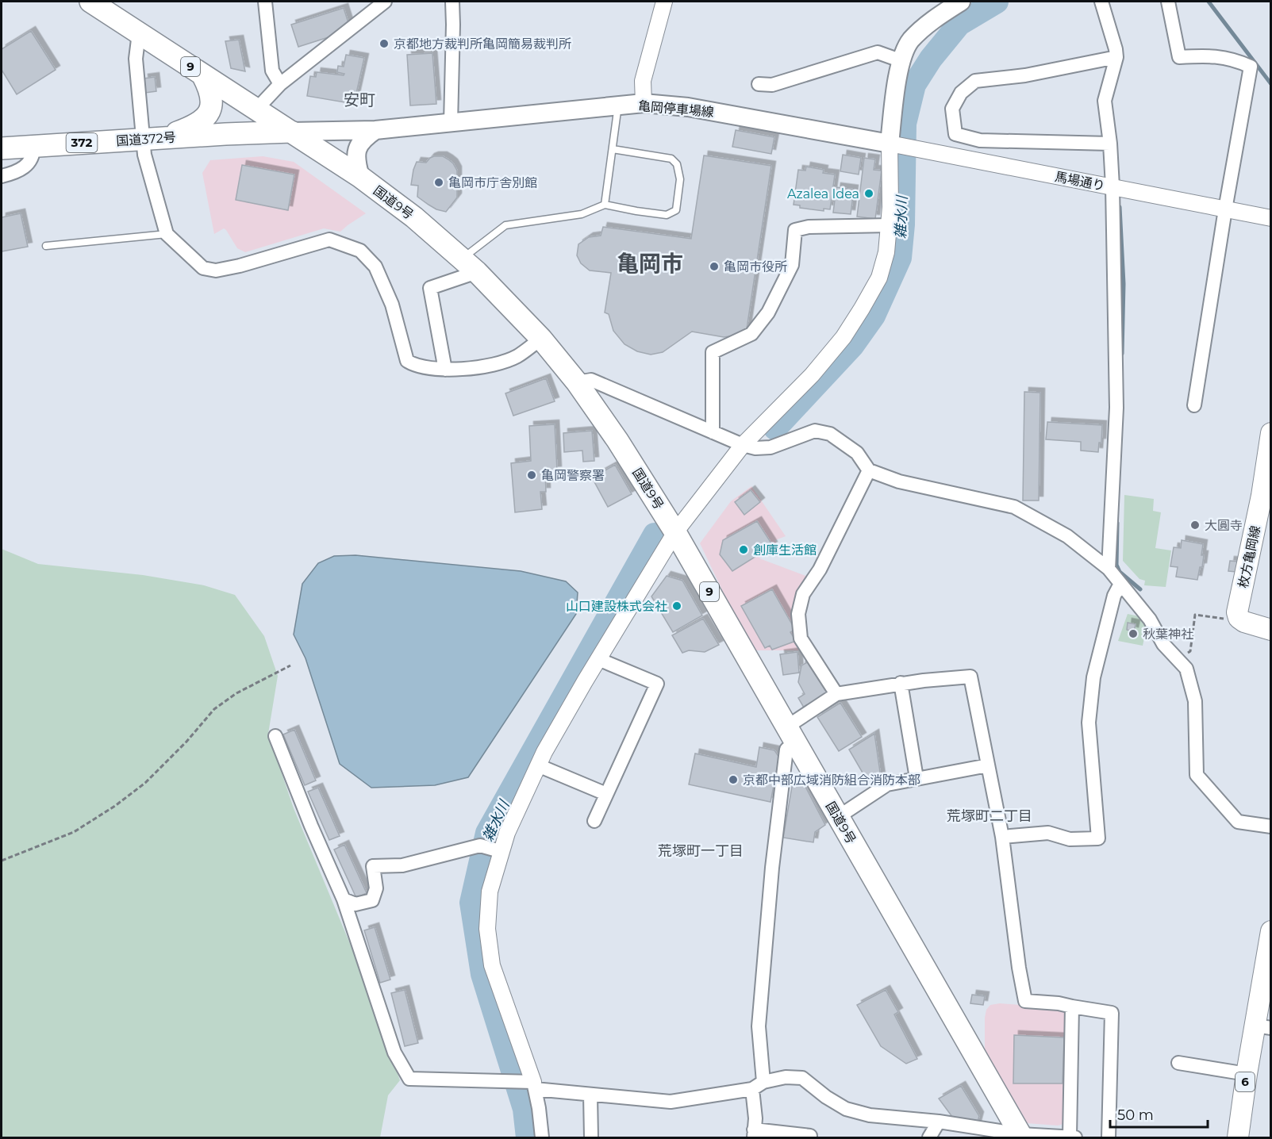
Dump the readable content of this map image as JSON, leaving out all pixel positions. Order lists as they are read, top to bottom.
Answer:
{
  "streets": {
    "highway": [
      "9",
      "国道372号",
      "372",
      "国道9号"
    ],
    "main road": ["亀岡停車場線", "枚方亀岡線", "6"],
    "street": ["馬場通り"]
  },
  "crossings": [
    ["亀岡停車場線", "国道372号"],
    ["亀岡停車場線", "馬場通り"],
    ["亀岡停車場線", "国道9号"],
    ["国道372号", "国道9号"]
  ],
  "districts": [
    "安町",
    "亀岡市",
    "荒塚町二丁目",
    "荒塚町一丁目"
  ],
  "water": ["雑水川"],
  "places": [
    "京都地方裁判所亀岡簡易裁判所",
    "亀岡市庁舎別館",
    "Azalea Idea",
    "亀岡市役所",
    "亀岡警察署",
    "大圓寺",
    "創庫生活館",
    "山口建設株式会社",
    "秋葉神社",
    "京都中部広域消防組合消防本部"
  ],
  "scale_bar": "50 m"
}
